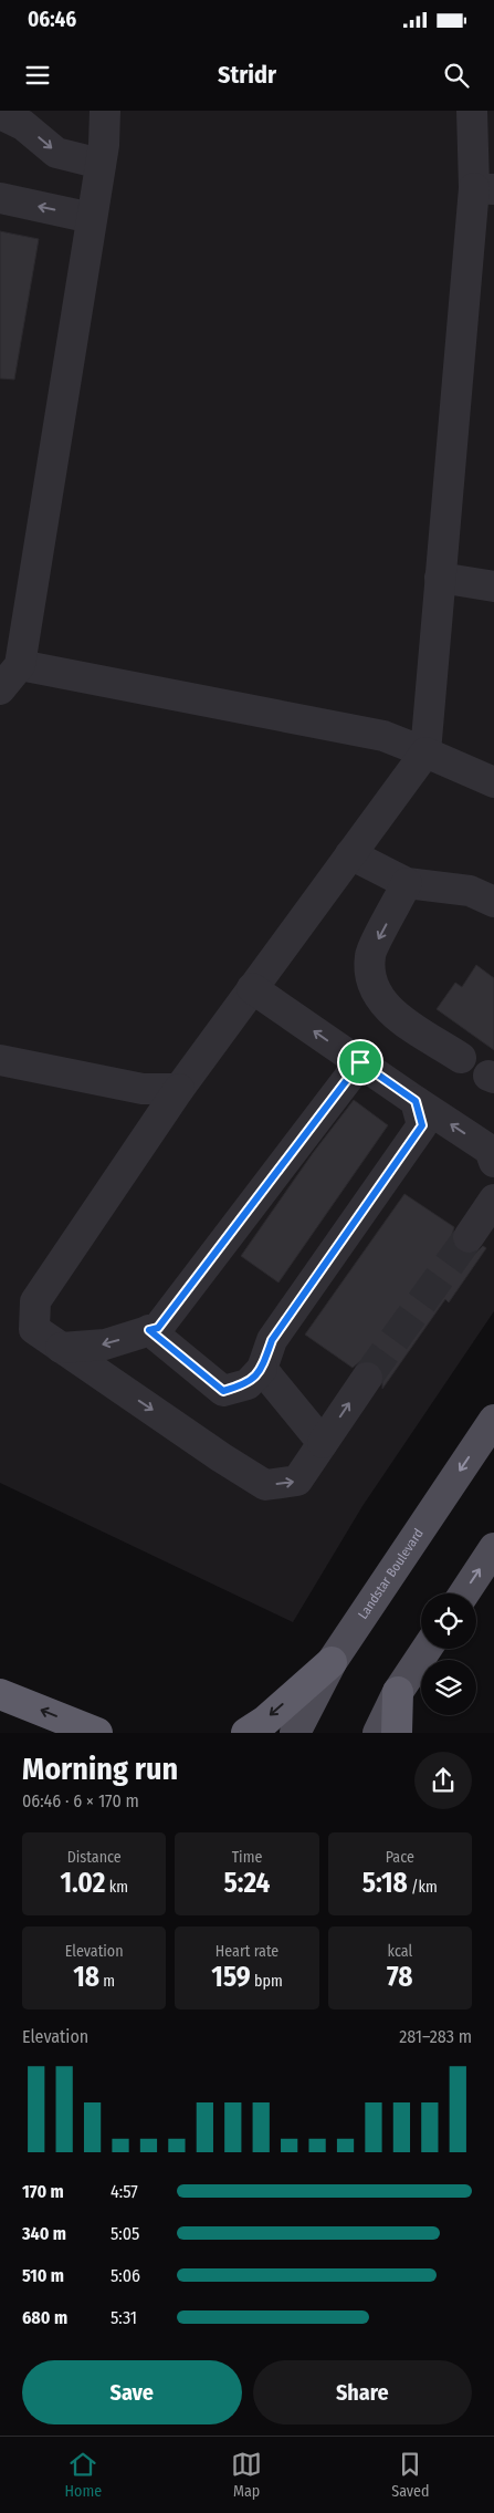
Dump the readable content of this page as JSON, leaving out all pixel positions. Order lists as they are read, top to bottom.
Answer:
{
  "streets": {
    "main road": ["Landstar Boulevard"]
  },
  "page": {
    "status": "06:46",
    "header": "Stridr",
    "heading": ["Morning run", "06:46 · 6 × 170 m"],
    "stats": [
      ["Distance", "1.02 km"],
      ["Time", "5:24"],
      ["Pace", "5:18 /km"],
      ["Elevation", "18 m"],
      ["Heart rate", "159 bpm"],
      ["kcal", "78"]
    ],
    "chart": ["Elevation", "281–283 m"],
    "list": [
      {
        "name": "170 m",
        "note": "4:57"
      },
      {
        "name": "340 m",
        "note": "5:05"
      },
      {
        "name": "510 m",
        "note": "5:06"
      },
      {
        "name": "680 m",
        "note": "5:31"
      }
    ],
    "buttons": ["Save", "Share"],
    "tabs": ["Home", "Map", "Saved"]
  }
}
